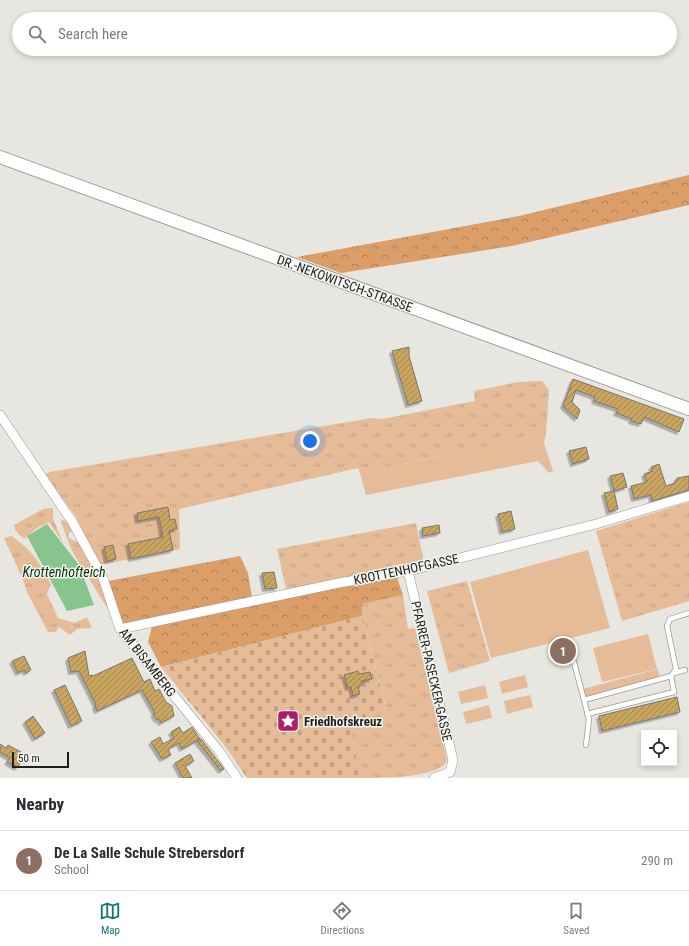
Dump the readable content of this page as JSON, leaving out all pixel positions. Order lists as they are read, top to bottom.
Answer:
{
  "streets": {
    "main road": ["DR.-NEKOWITSCH-STRASSE"],
    "street": ["KROTTENHOFGASSE", "AM BISAMBERG", "PFARRER-PASECKER-GASSE"]
  },
  "crossings": [
    ["KROTTENHOFGASSE", "AM BISAMBERG"],
    ["KROTTENHOFGASSE", "PFARRER-PASECKER-GASSE"]
  ],
  "water": ["Krottenhofteich"],
  "places": {
    "place": ["Friedhofskreuz"]
  },
  "scale_bar": "50 m",
  "page": {
    "search": "Search here",
    "pins": "1",
    "scale": "50 m",
    "heading": "Nearby",
    "list": [
      {
        "mark": "1",
        "name": "De La Salle Schule Strebersdorf",
        "note": "School",
        "value": "290 m"
      }
    ],
    "nav": ["Map", "Directions", "Saved"]
  }
}
